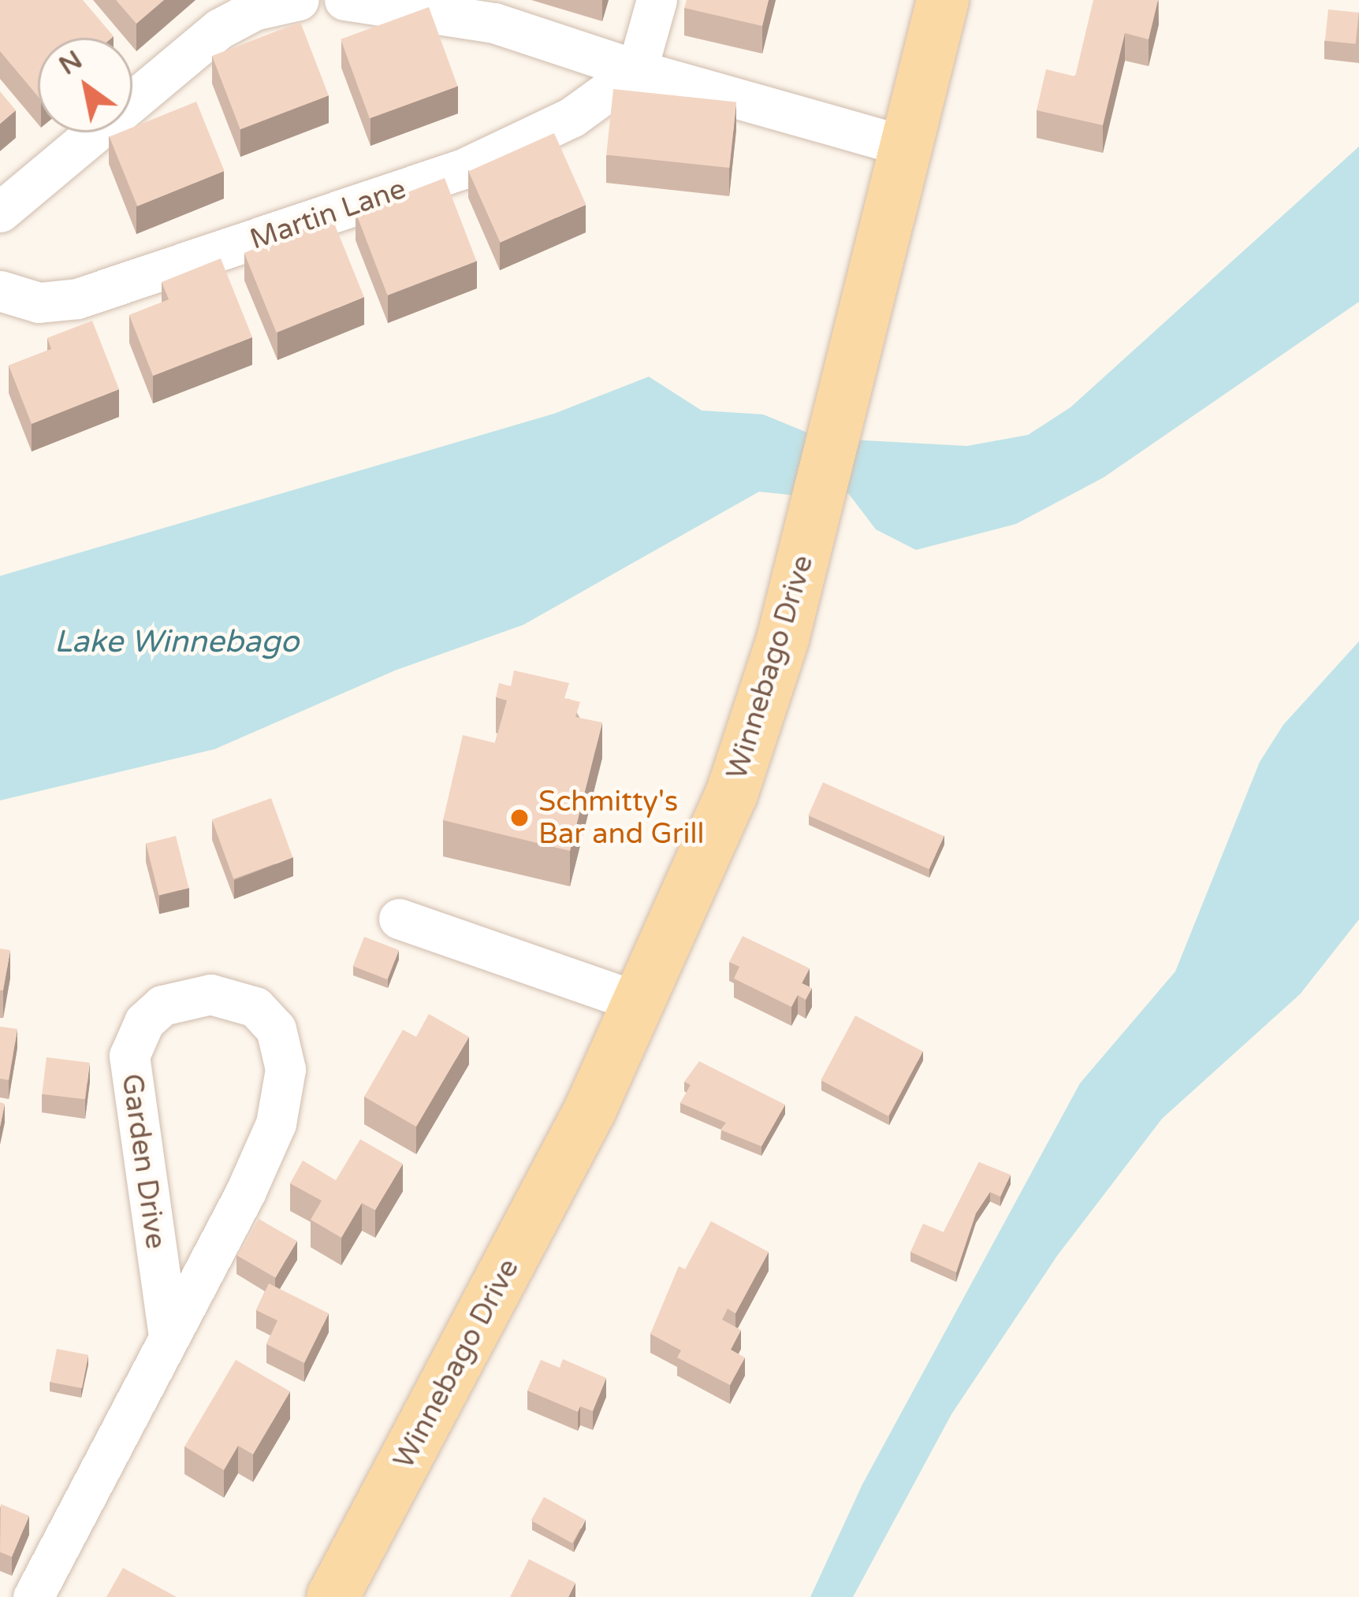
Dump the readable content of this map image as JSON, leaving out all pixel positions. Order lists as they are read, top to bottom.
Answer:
{
  "streets": {
    "main road": ["Winnebago Drive"],
    "street": ["Martin Lane", "Garden Drive"]
  },
  "water": ["Lake Winnebago"],
  "places": ["Schmitty's Bar and Grill"],
  "north": "top left"
}
